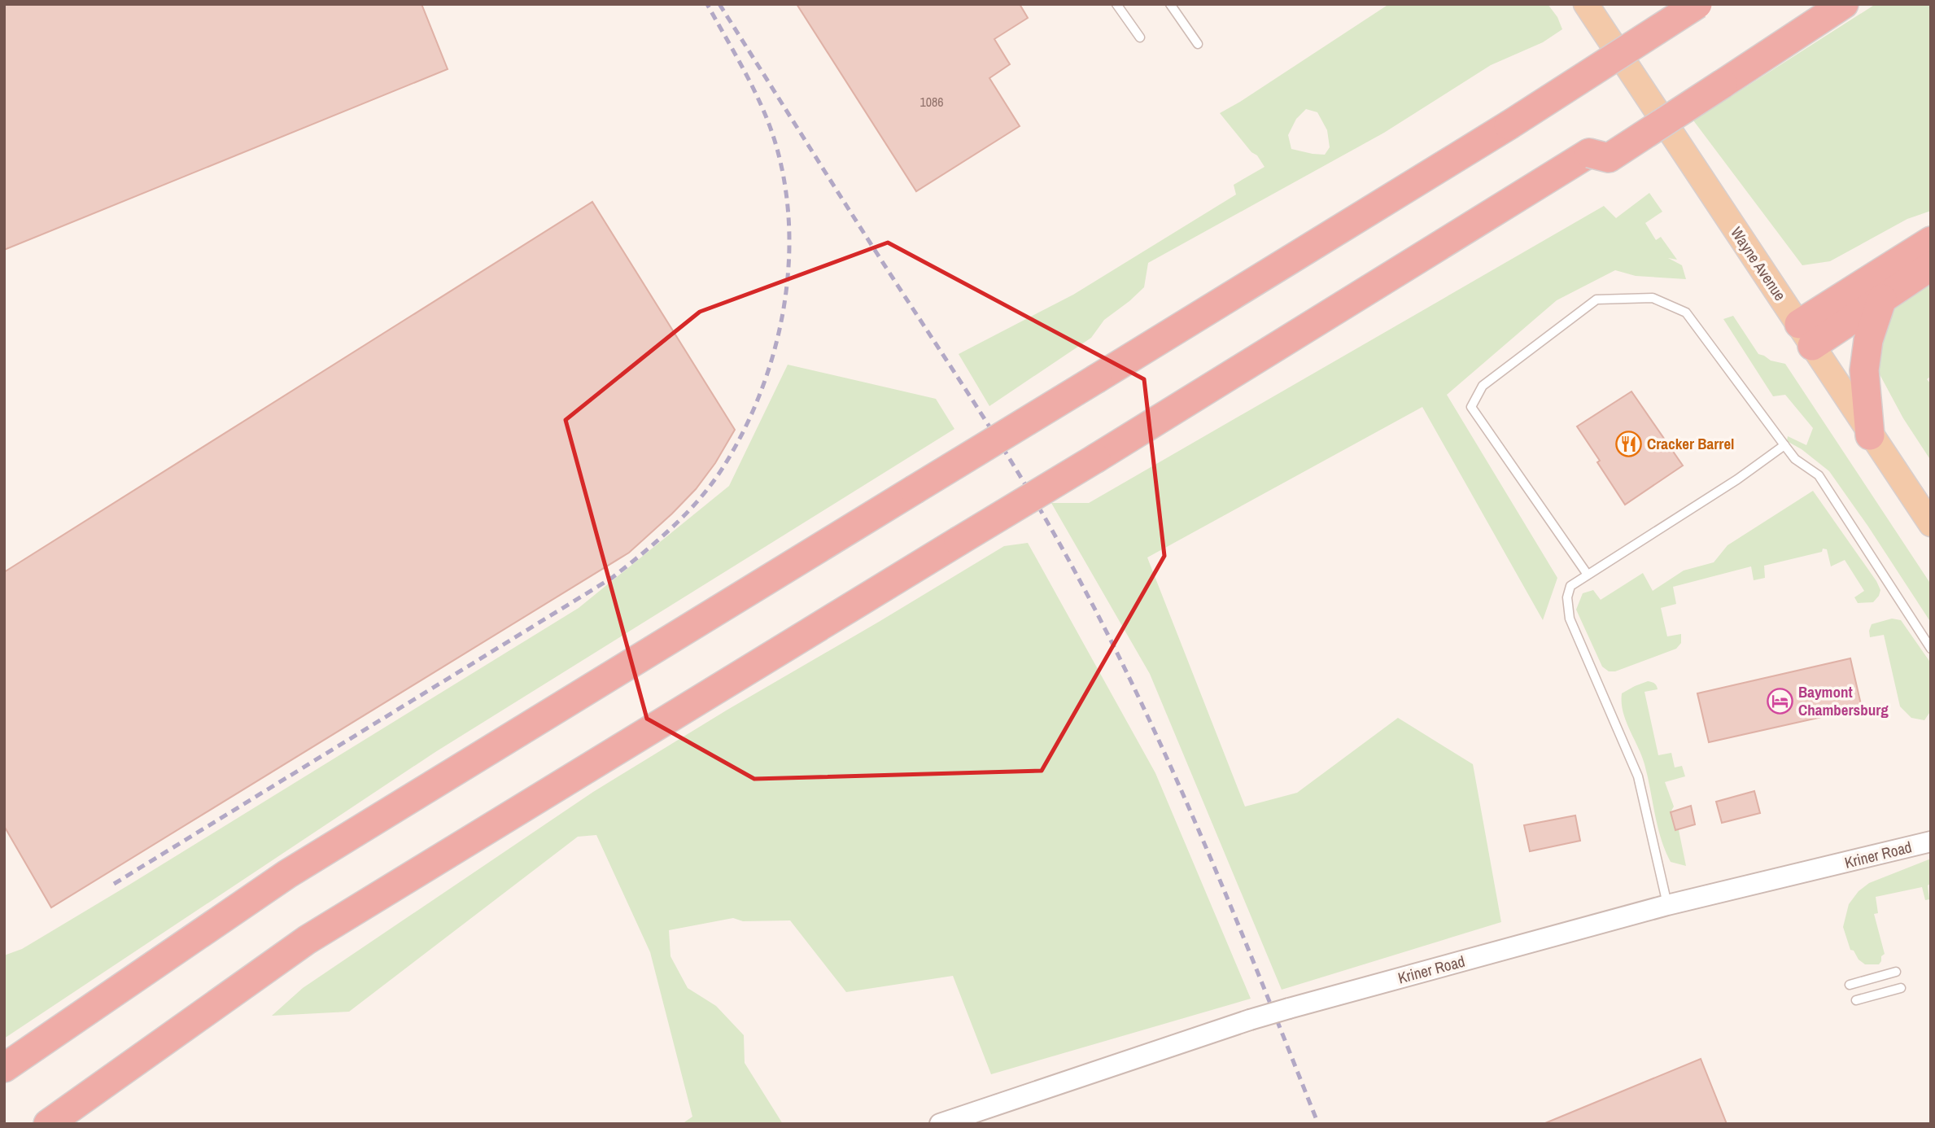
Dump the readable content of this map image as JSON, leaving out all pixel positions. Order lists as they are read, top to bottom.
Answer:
{
  "streets": {
    "main road": ["Wayne Avenue"],
    "street": ["Kriner Road"]
  },
  "places": {
    "restaurant": ["Cracker Barrel"],
    "hotel": ["Baymont Chambersburg"]
  },
  "house_numbers": ["1086"]
}
